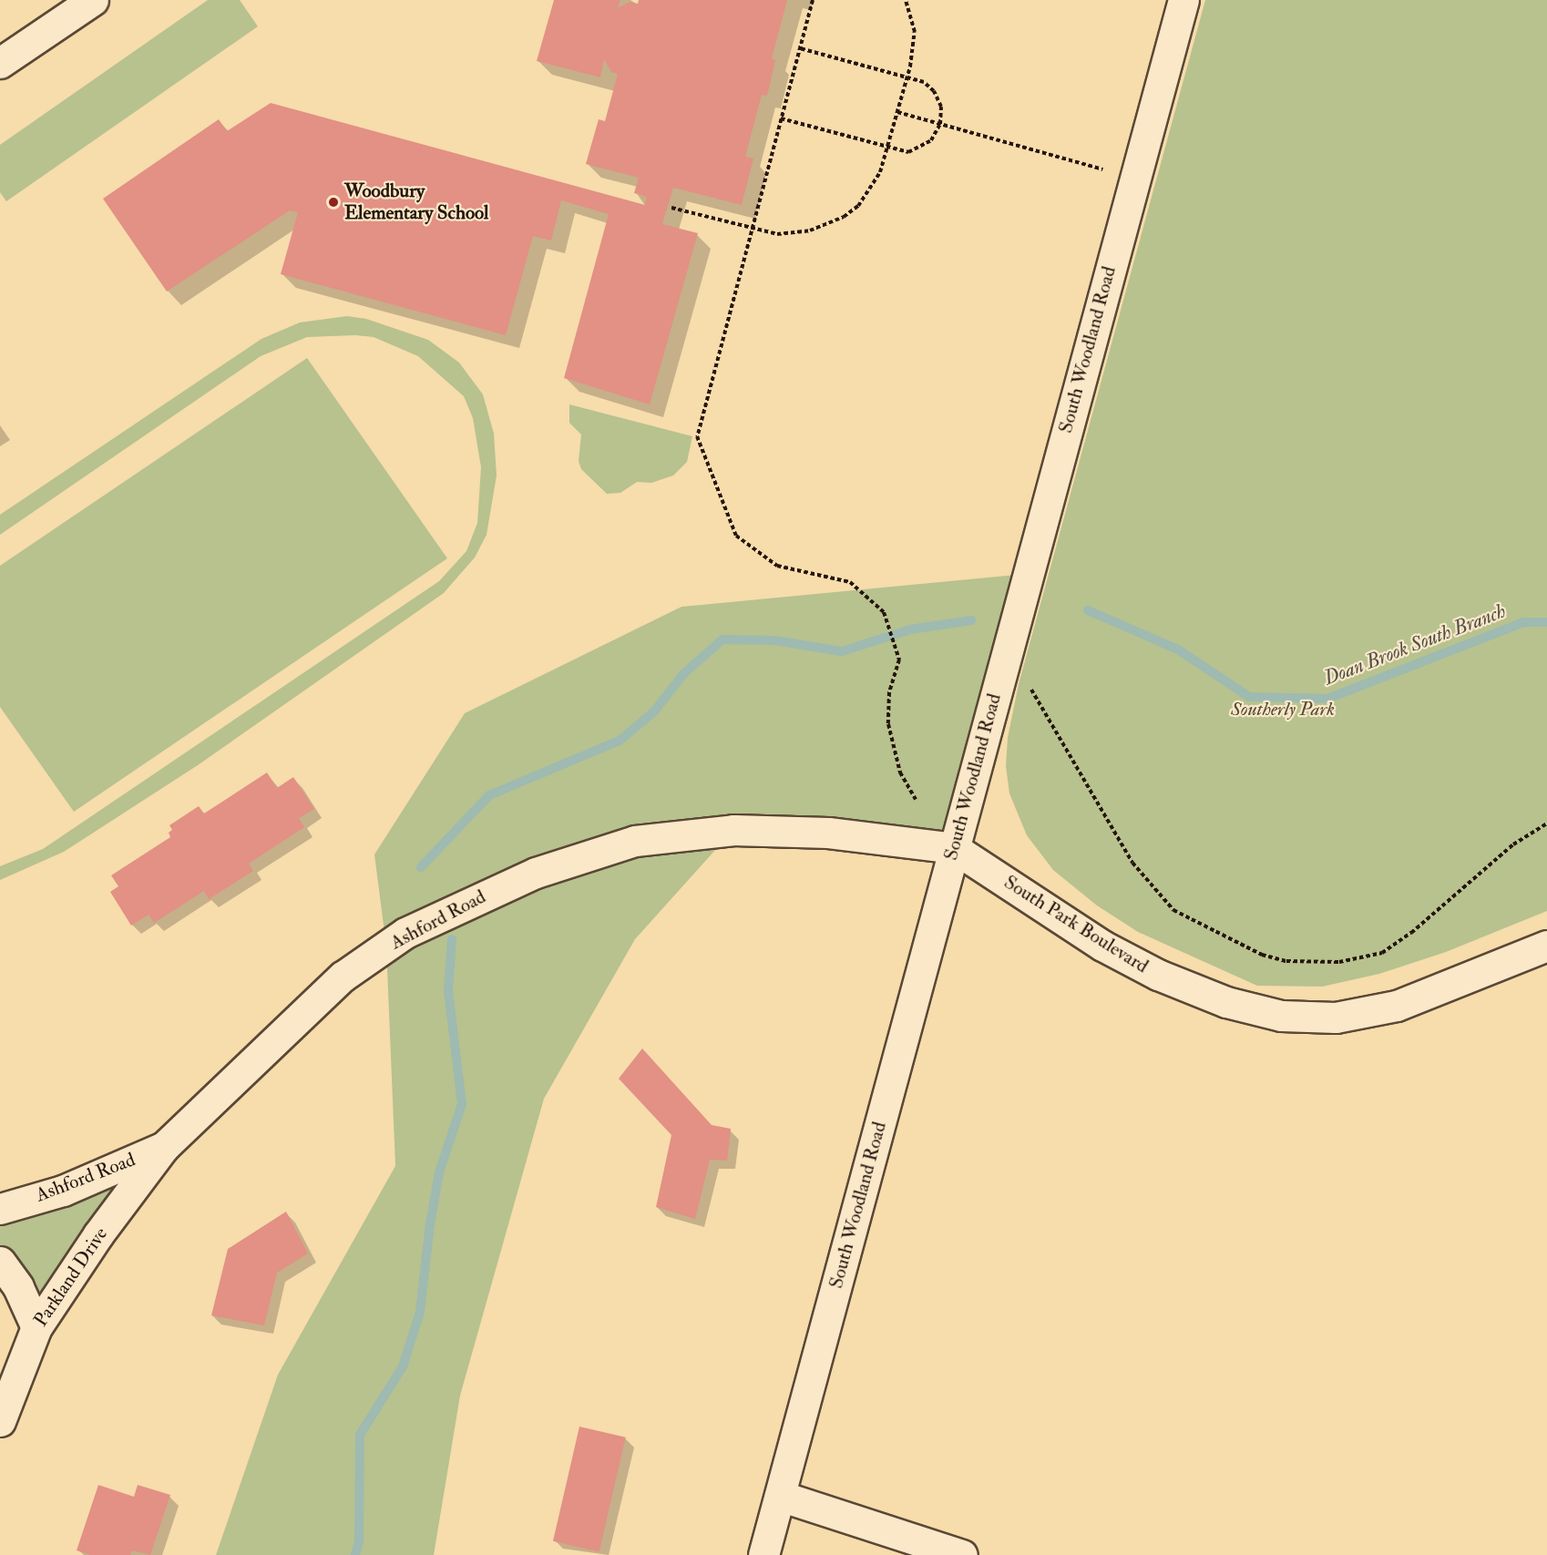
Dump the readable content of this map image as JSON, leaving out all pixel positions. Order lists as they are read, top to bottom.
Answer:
{
  "streets": {
    "street": [
      "South Woodland Road",
      "Ashford Road",
      "South Park Boulevard",
      "Parkland Drive"
    ]
  },
  "crossings": [
    ["South Woodland Road", "Ashford Road"],
    ["South Woodland Road", "South Park Boulevard"],
    ["Ashford Road", "South Park Boulevard"],
    ["Ashford Road", "Parkland Drive"]
  ],
  "water": ["Doan Brook South Branch"],
  "parks": ["Southerly Park"],
  "places": ["Woodbury Elementary School"]
}
